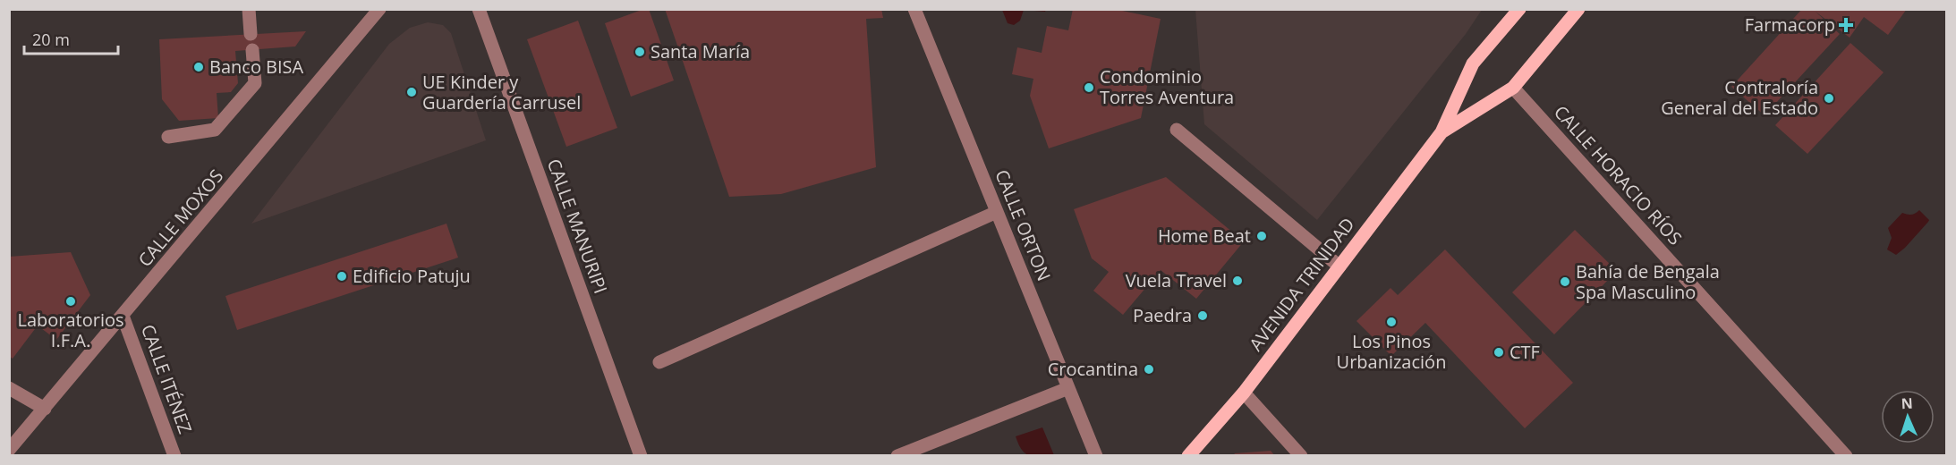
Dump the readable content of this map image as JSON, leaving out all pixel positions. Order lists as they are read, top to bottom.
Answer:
{
  "streets": {
    "main road": ["AVENIDA TRINIDAD"],
    "street": [
      "CALLE HORACIO RÍOS",
      "CALLE MOXOS",
      "CALLE ORTON",
      "CALLE MANURIPI",
      "CALLE ITÉNEZ"
    ]
  },
  "crossings": [
    ["CALLE HORACIO RÍOS", "AVENIDA TRINIDAD"],
    ["CALLE MOXOS", "CALLE ITÉNEZ"]
  ],
  "places": {
    "health": ["Farmacorp"],
    "other": [
      "Santa María",
      "Banco BISA",
      "Condominio Torres Aventura",
      "UE Kinder y Guardería Carrusel",
      "Contraloría General del Estado",
      "Home Beat",
      "Edificio Patuju",
      "Vuela Travel",
      "Bahía de Bengala Spa Masculino",
      "Laboratorios I.F.A.",
      "Paedra",
      "Los Pinos Urbanización",
      "CTF",
      "Crocantina"
    ]
  },
  "scale_bar": "20 m",
  "north": "top"
}
